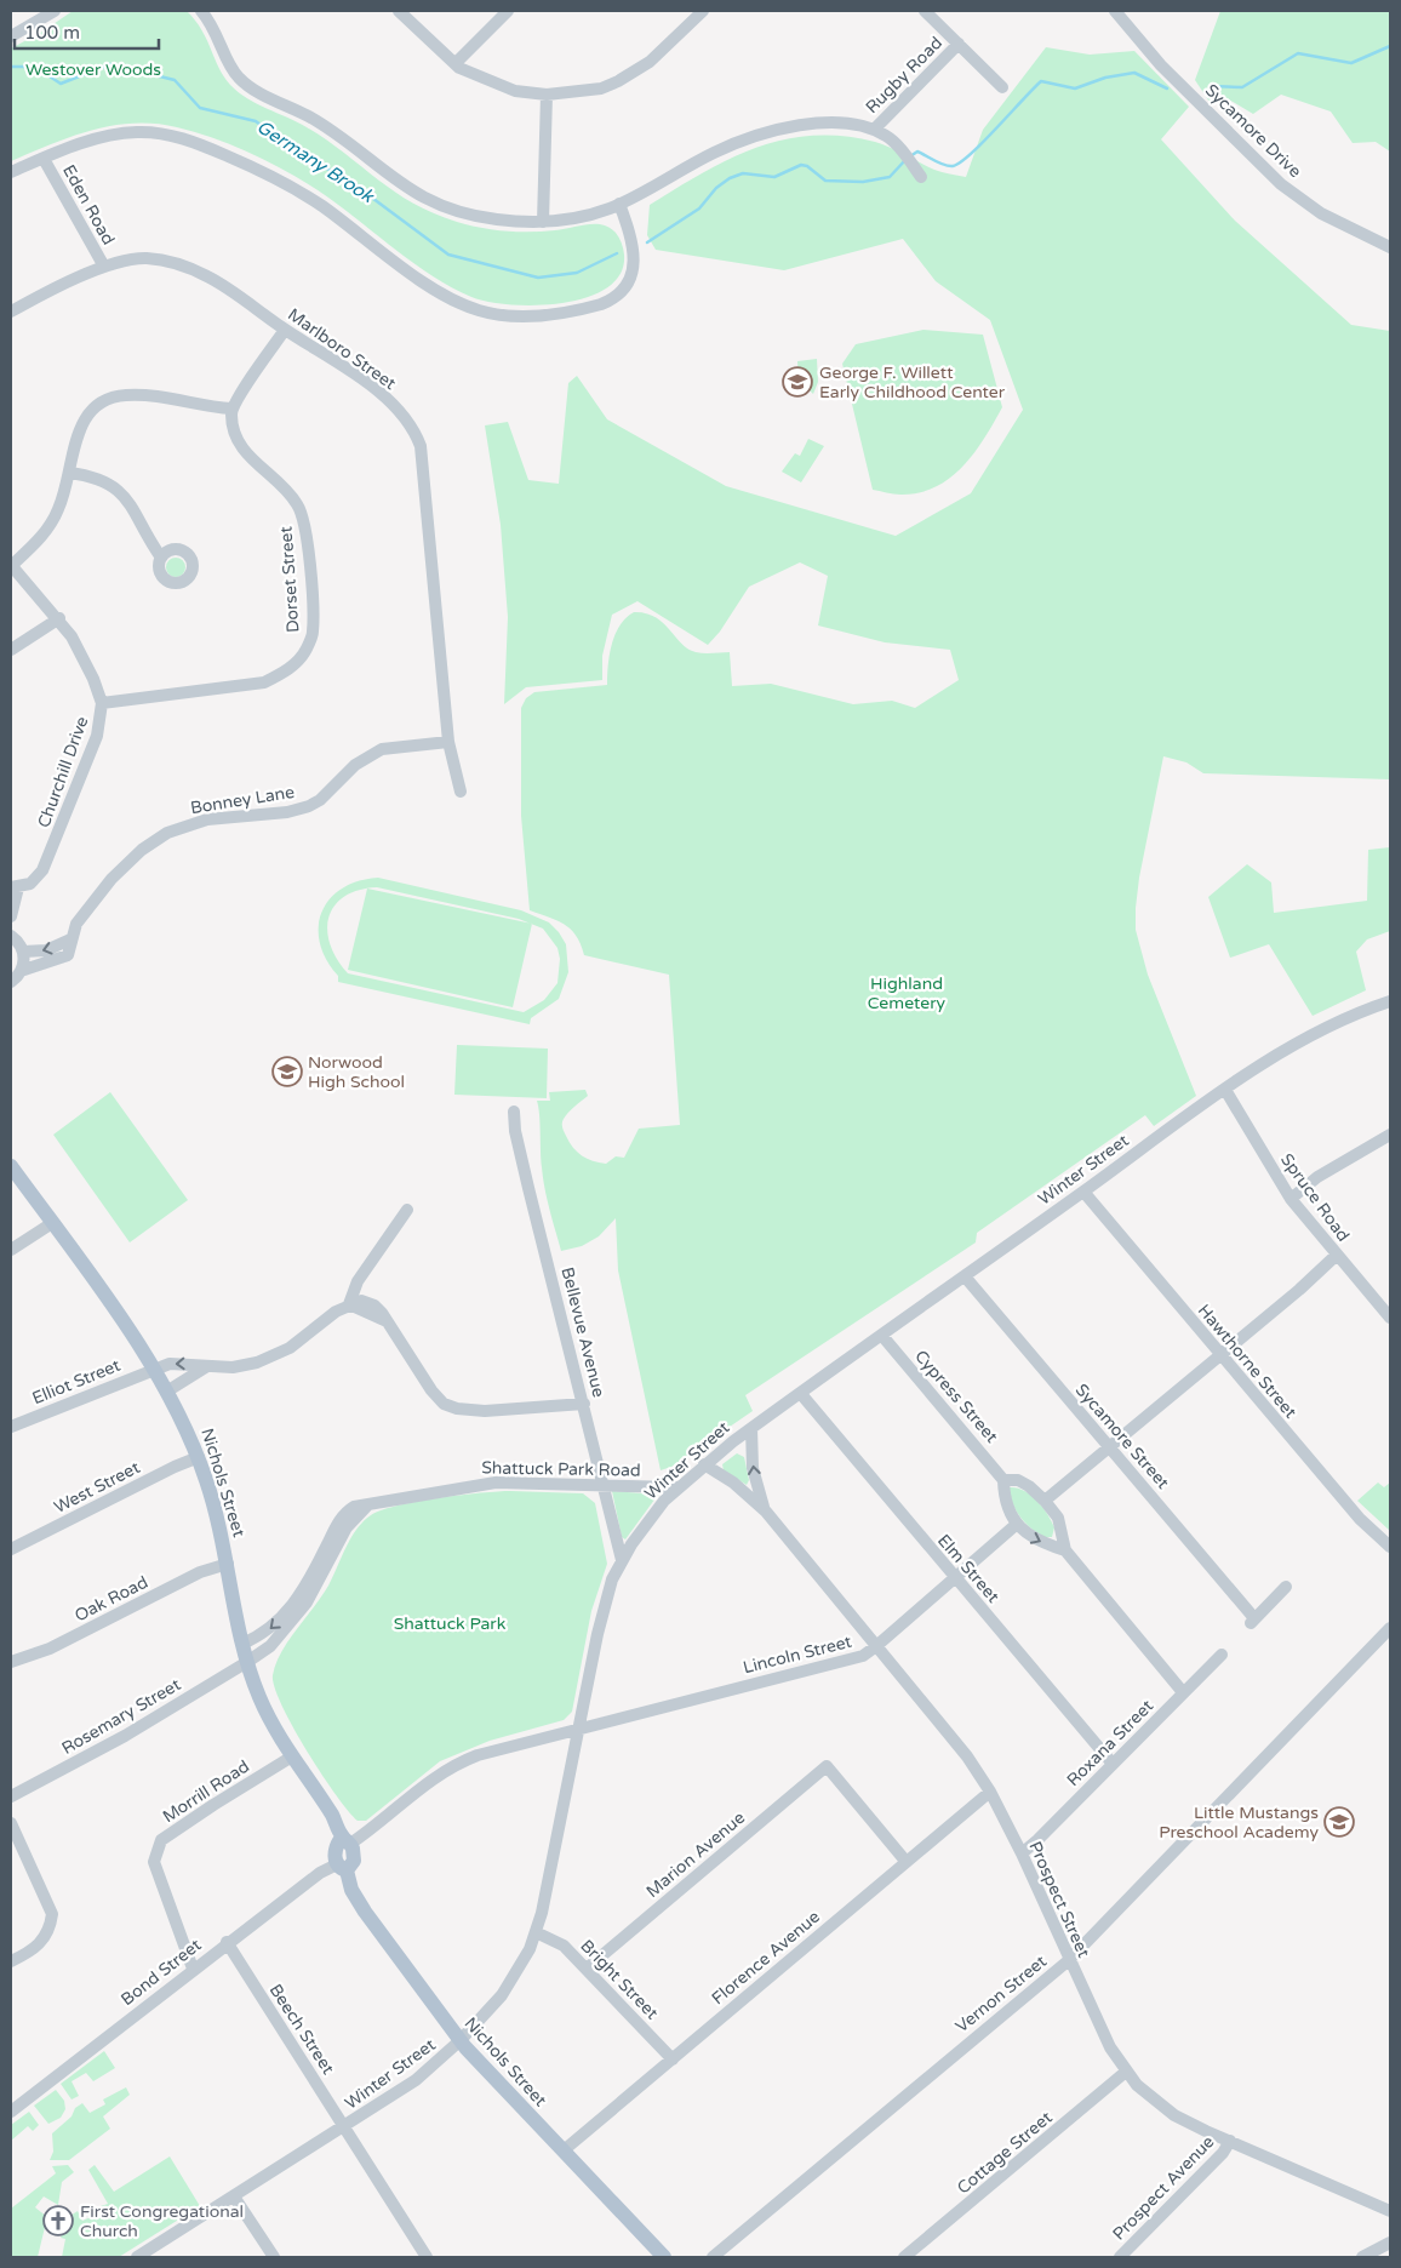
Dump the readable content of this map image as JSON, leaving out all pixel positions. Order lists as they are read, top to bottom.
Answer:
{
  "streets": {
    "main road": ["Nichols Street"],
    "street": [
      "Rugby Road",
      "Sycamore Drive",
      "Eden Road",
      "Marlboro Street",
      "Dorset Street",
      "Churchill Drive",
      "Bonney Lane",
      "Winter Street",
      "Spruce Road",
      "Bellevue Avenue",
      "Hawthorne Street",
      "Elliot Street",
      "Cypress Street",
      "Sycamore Street",
      "Shattuck Park Road",
      "West Street",
      "Elm Street",
      "Oak Road",
      "Lincoln Street",
      "Rosemary Street",
      "Roxana Street",
      "Morrill Road",
      "Marion Avenue",
      "Prospect Street",
      "Florence Avenue",
      "Bond Street",
      "Bright Street",
      "Vernon Street",
      "Beech Street",
      "Cottage Street",
      "Prospect Avenue"
    ]
  },
  "crossings": [
    ["Eden Road", "Marlboro Street"],
    ["Marlboro Street", "Bonney Lane"],
    ["Dorset Street", "Churchill Drive"],
    ["Winter Street", "Spruce Road"],
    ["Winter Street", "Bellevue Avenue"],
    ["Winter Street", "Hawthorne Street"],
    ["Winter Street", "Cypress Street"],
    ["Winter Street", "Sycamore Street"],
    ["Winter Street", "Shattuck Park Road"],
    ["Winter Street", "Nichols Street"],
    ["Winter Street", "Elm Street"],
    ["Winter Street", "Lincoln Street"],
    ["Winter Street", "Prospect Street"],
    ["Winter Street", "Bright Street"],
    ["Winter Street", "Beech Street"],
    ["Bellevue Avenue", "Shattuck Park Road"],
    ["Elliot Street", "Nichols Street"],
    ["Cypress Street", "Lincoln Street"],
    ["Shattuck Park Road", "Nichols Street"],
    ["Shattuck Park Road", "Rosemary Street"],
    ["Nichols Street", "West Street"],
    ["Nichols Street", "Oak Road"],
    ["Nichols Street", "Rosemary Street"],
    ["Nichols Street", "Morrill Road"],
    ["Nichols Street", "Florence Avenue"],
    ["Nichols Street", "Bond Street"],
    ["Elm Street", "Lincoln Street"],
    ["Elm Street", "Roxana Street"],
    ["Lincoln Street", "Prospect Street"],
    ["Roxana Street", "Prospect Street"],
    ["Morrill Road", "Bond Street"],
    ["Marion Avenue", "Florence Avenue"],
    ["Marion Avenue", "Bright Street"],
    ["Prospect Street", "Florence Avenue"],
    ["Prospect Street", "Vernon Street"],
    ["Prospect Street", "Cottage Street"],
    ["Prospect Street", "Prospect Avenue"],
    ["Florence Avenue", "Bright Street"],
    ["Bond Street", "Beech Street"]
  ],
  "water": ["Germany Brook"],
  "parks": ["Westover Woods", "Highland Cemetery", "Shattuck Park"],
  "places": {
    "school or university": ["George F. Willett Early Childhood Center", "Norwood High School", "Little Mustangs Preschool Academy"],
    "church": ["First Congregational Church"]
  },
  "scale_bar": "100 m"
}
